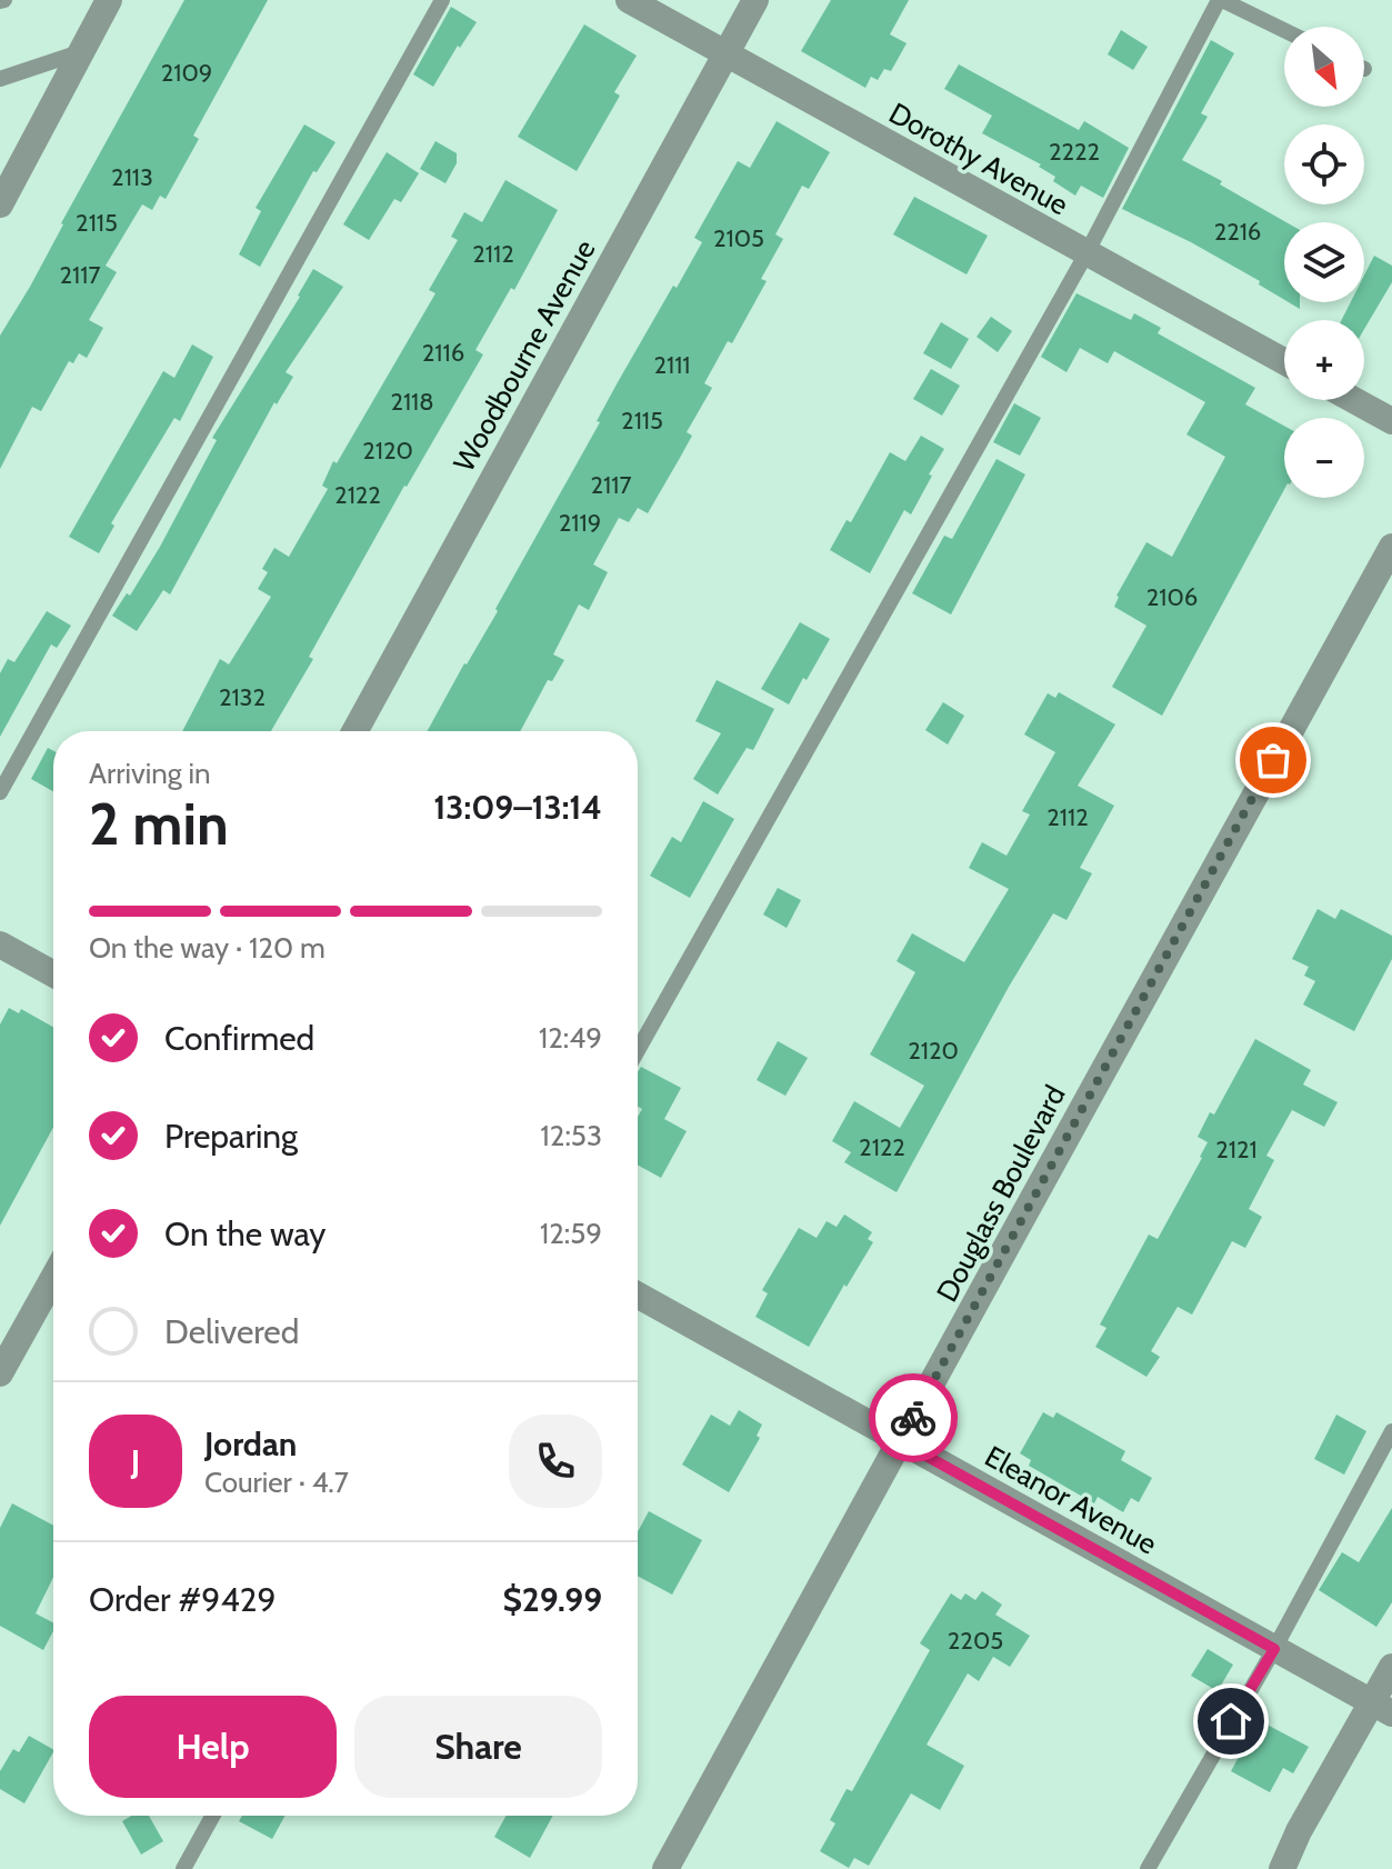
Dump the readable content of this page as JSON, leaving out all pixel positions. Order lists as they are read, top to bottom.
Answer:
{
  "streets": {
    "street": [
      "Dorothy Avenue",
      "Woodbourne Avenue",
      "Douglass Boulevard",
      "Eleanor Avenue"
    ]
  },
  "crossings": [
    ["Dorothy Avenue", "Woodbourne Avenue"],
    ["Douglass Boulevard", "Eleanor Avenue"]
  ],
  "house_numbers": [
    "2109",
    "2222",
    "2113",
    "2115",
    "2216",
    "2105",
    "2112",
    "2117",
    "2116",
    "2111",
    "2118",
    "2115",
    "2120",
    "2117",
    "2122",
    "2119",
    "2106",
    "2132",
    "2112",
    "2120",
    "2122",
    "2121",
    "2205"
  ],
  "north": "bottom right",
  "page": {
    "map_buttons": ["+", "−"],
    "heading": ["2 min", "Arriving in", "13:09–13:14"],
    "panel": [
      "Jordan",
      "Courier · 4.7",
      "Order #9429",
      "$29.99"
    ],
    "bar": "On the way · 120 m",
    "list": [
      ["Confirmed", "12:49"],
      ["Preparing", "12:53"],
      ["On the way", "12:59"],
      "Delivered"
    ],
    "round": "J",
    "buttons": ["Help", "Share"]
  }
}
